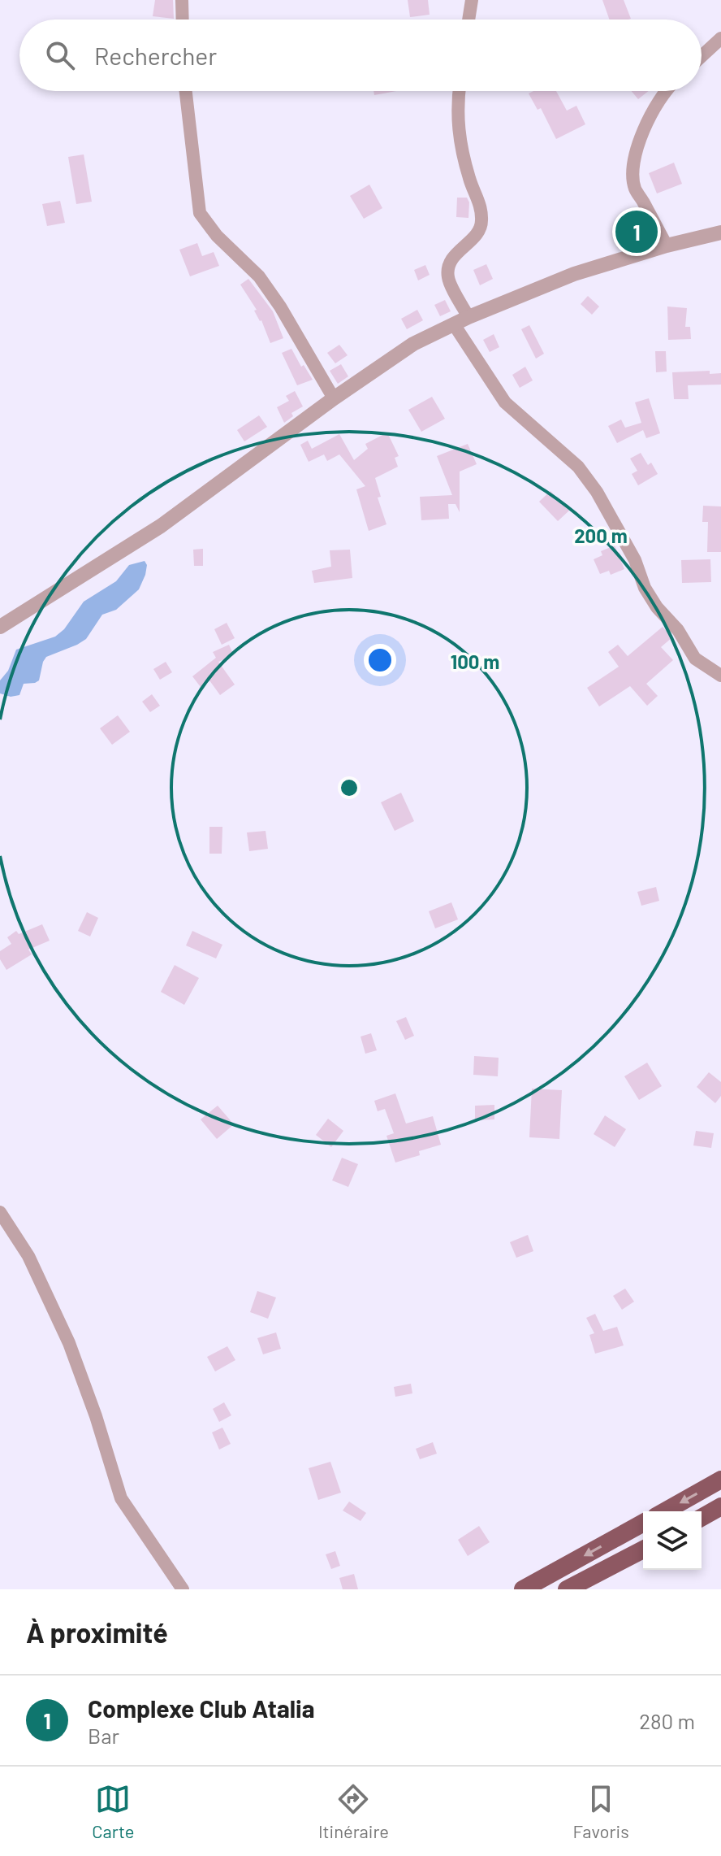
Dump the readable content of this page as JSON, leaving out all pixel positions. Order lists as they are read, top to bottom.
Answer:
{
  "page": {
    "search": "Rechercher",
    "pins": "1",
    "heading": "À proximité",
    "list": [
      {
        "mark": "1",
        "name": "Complexe Club Atalia",
        "note": "Bar",
        "value": "280 m"
      }
    ],
    "nav": ["Carte", "Itinéraire", "Favoris"]
  },
  "rings": ["200 m", "100 m"]
}
